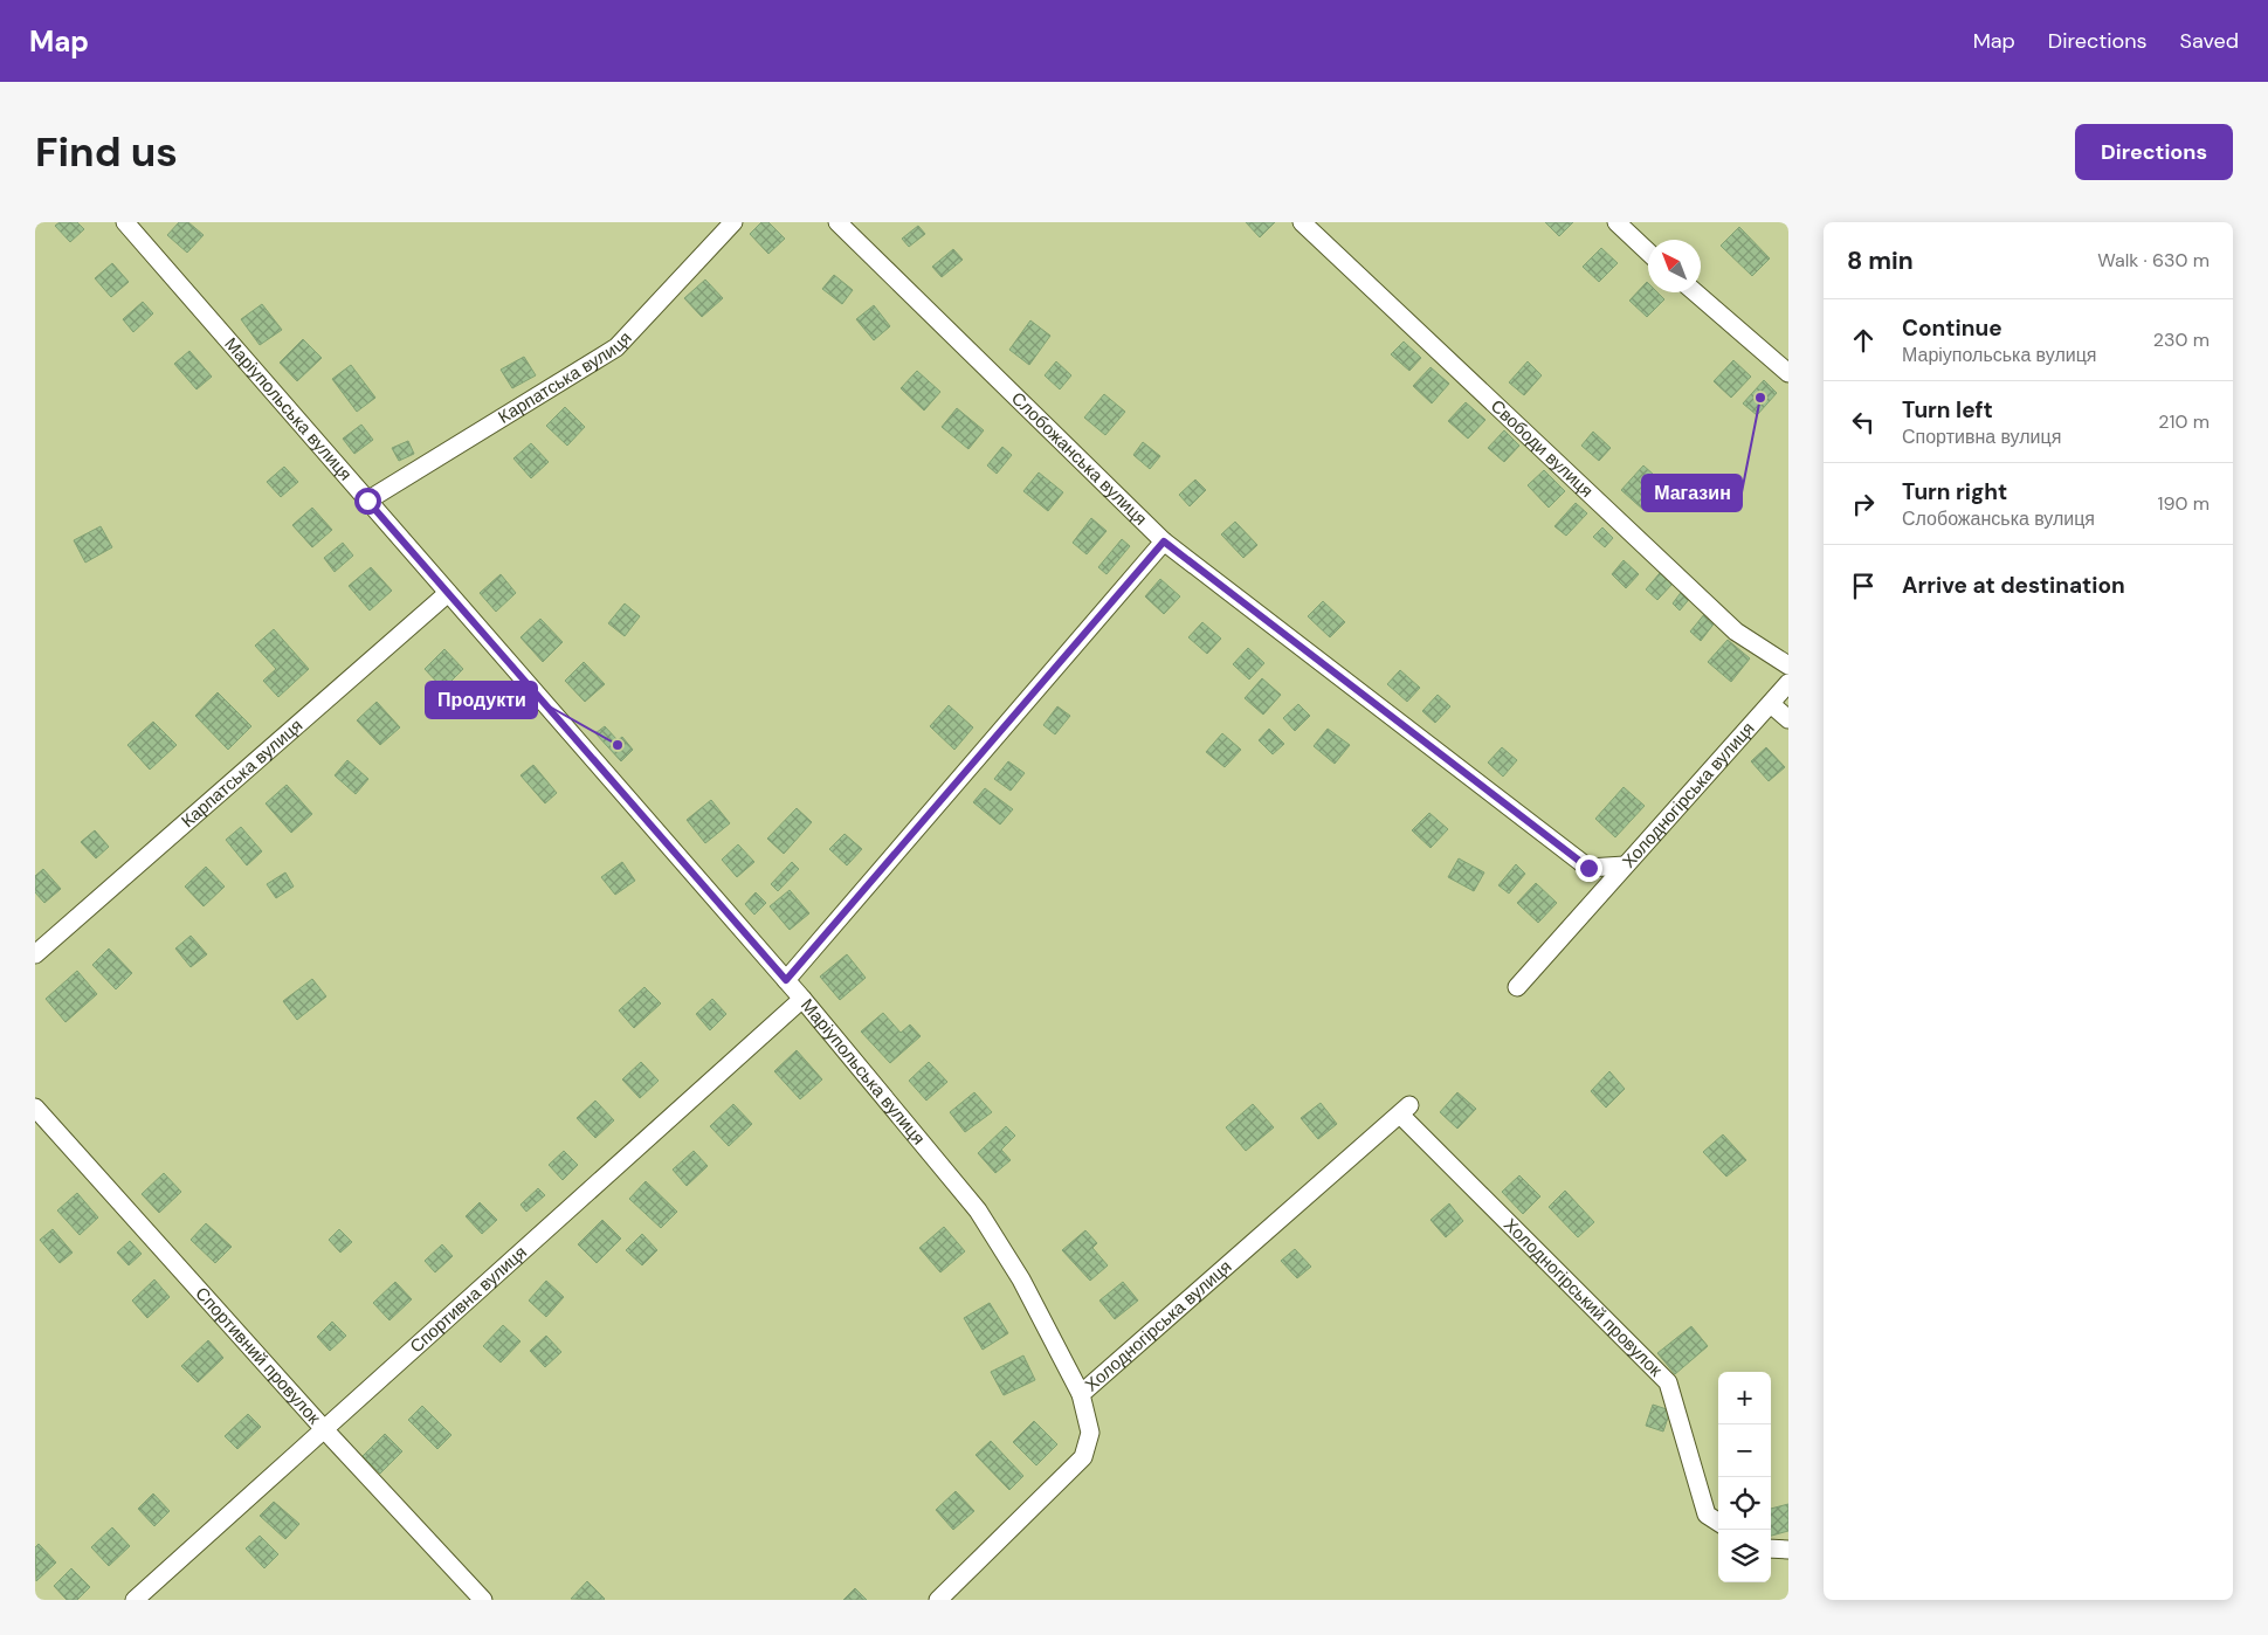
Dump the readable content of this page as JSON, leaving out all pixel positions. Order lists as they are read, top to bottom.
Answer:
{
  "streets": {
    "street": [
      "Карпатська вулиця",
      "Маріупольська вулиця",
      "Свободи вулиця",
      "Слобожанська вулиця",
      "Холодногірська вулиця",
      "Холодногірський провулок",
      "Спортивна вулиця",
      "Спортивний провулок"
    ]
  },
  "crossings": [
    ["Карпатська вулиця", "Маріупольська вулиця"],
    ["Маріупольська вулиця", "Холодногірська вулиця"],
    ["Маріупольська вулиця", "Спортивна вулиця"],
    ["Слобожанська вулиця", "Холодногірська вулиця"],
    ["Холодногірська вулиця", "Холодногірський провулок"],
    ["Спортивна вулиця", "Спортивний провулок"]
  ],
  "places": ["Магазин", "Продукти"],
  "north": "top left",
  "page": {
    "header": "Map",
    "nav": ["Map", "Directions", "Saved"],
    "buttons": "Directions",
    "title": "Find us",
    "heading": ["8 min", "Walk · 630 m"],
    "list": [
      ["Continue", "Маріупольська вулиця", "230 m"],
      ["Turn left", "Спортивна вулиця", "210 m"],
      ["Turn right", "Слобожанська вулиця", "190 m"],
      "Arrive at destination"
    ],
    "map_buttons": ["+", "−"]
  }
}
